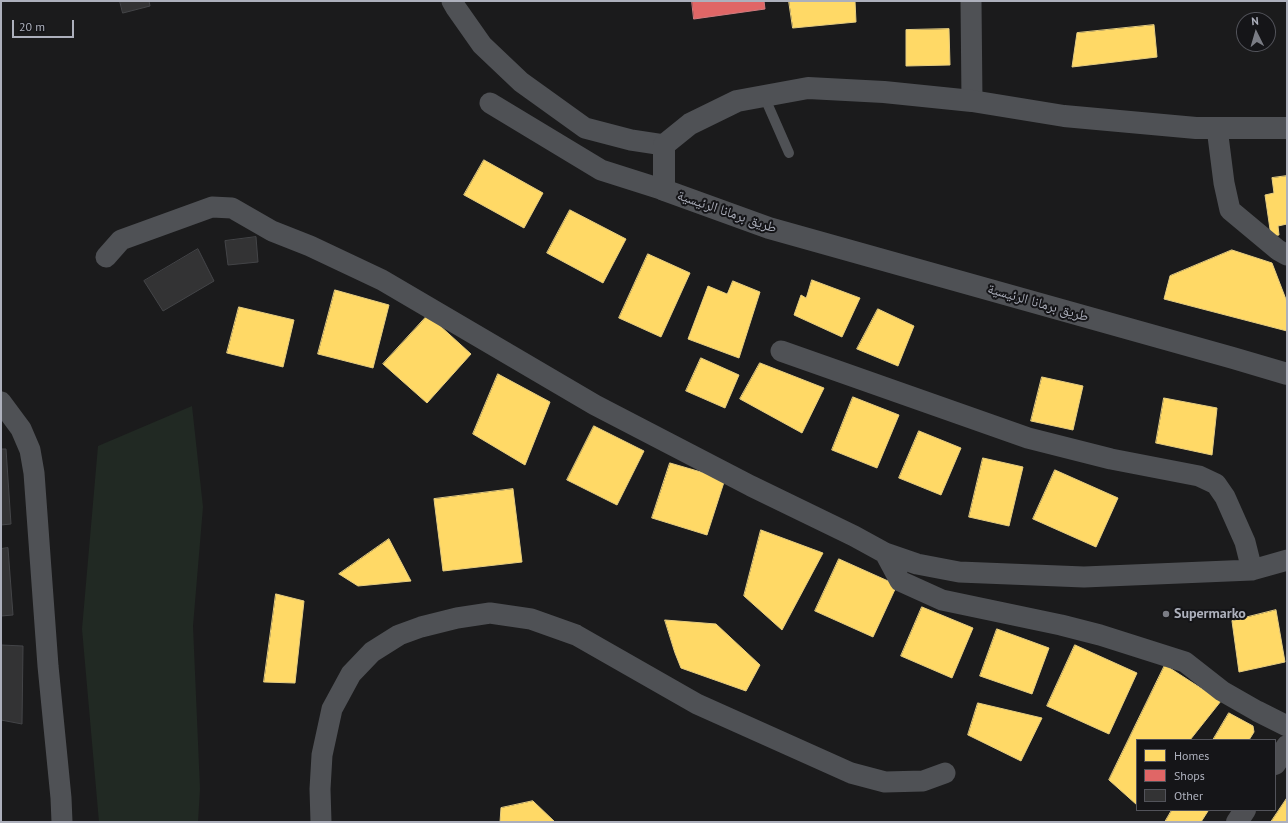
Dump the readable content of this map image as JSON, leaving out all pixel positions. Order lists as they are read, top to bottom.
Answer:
{
  "streets": {
    "street": ["طريق برمانا الرئيسية"]
  },
  "places": ["Supermarko"],
  "legend": ["Homes", "Shops", "Other"],
  "scale_bar": "20 m",
  "north": "top"
}
